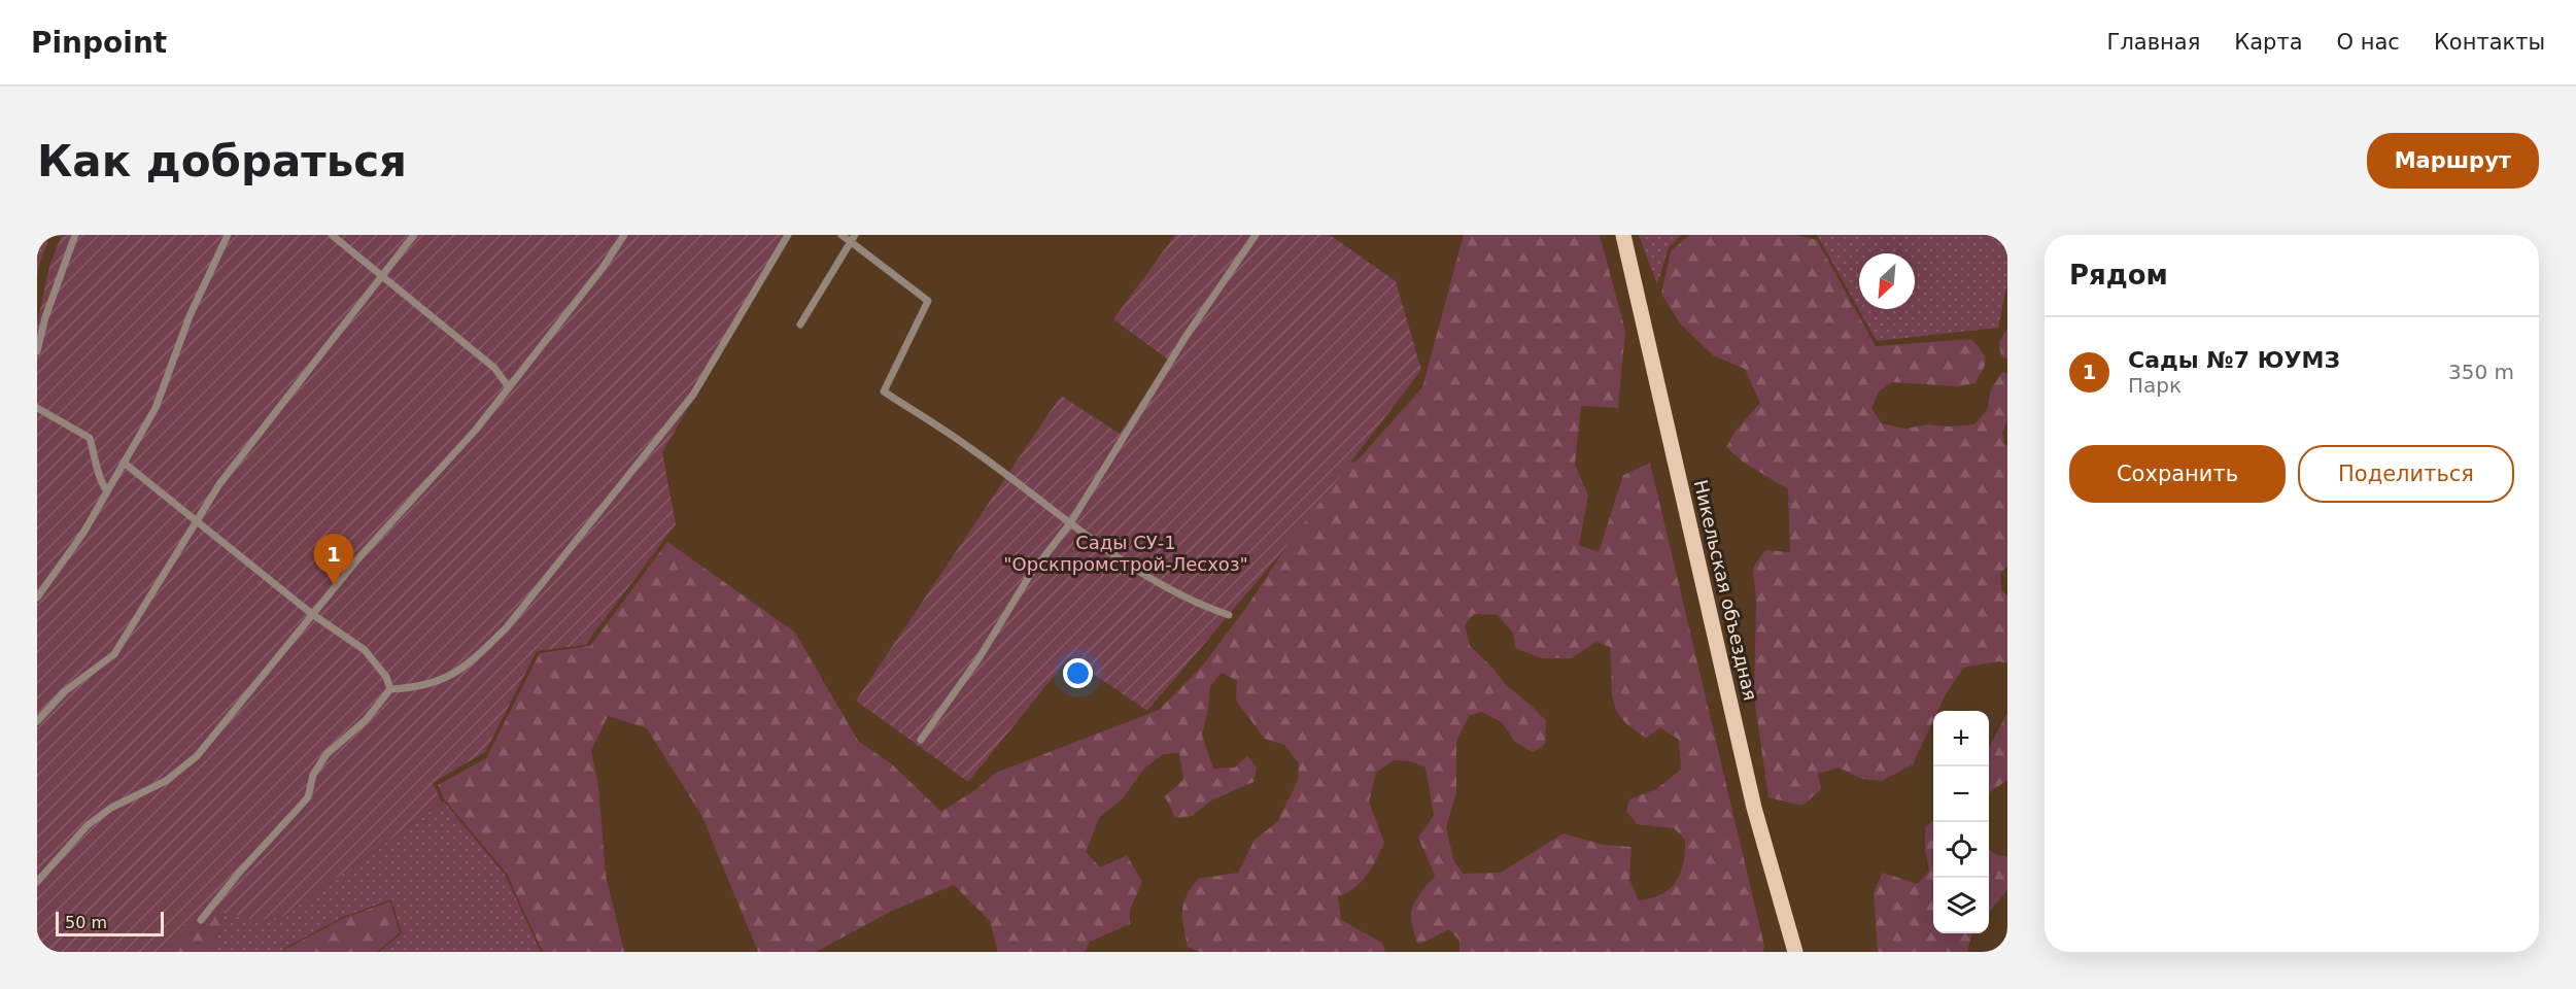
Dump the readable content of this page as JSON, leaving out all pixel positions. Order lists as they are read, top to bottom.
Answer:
{
  "streets": {
    "main road": ["Никельская объездная"]
  },
  "parks": ["Сады СУ-1 \"Орскпромстрой-Лесхоз\""],
  "scale_bar": "50 m",
  "north": "bottom left",
  "page": {
    "header": "Pinpoint",
    "nav": [
      "Главная",
      "Карта",
      "О нас",
      "Контакты"
    ],
    "buttons": [
      "Маршрут",
      ["Сохранить", "Поделиться"]
    ],
    "title": "Как добраться",
    "heading": "Рядом",
    "list": [
      {
        "mark": "1",
        "name": "Сады №7 ЮУМЗ",
        "note": "Парк",
        "value": "350 m"
      }
    ],
    "pins": "1",
    "map_buttons": ["+", "−"],
    "scale": "50 m"
  }
}
